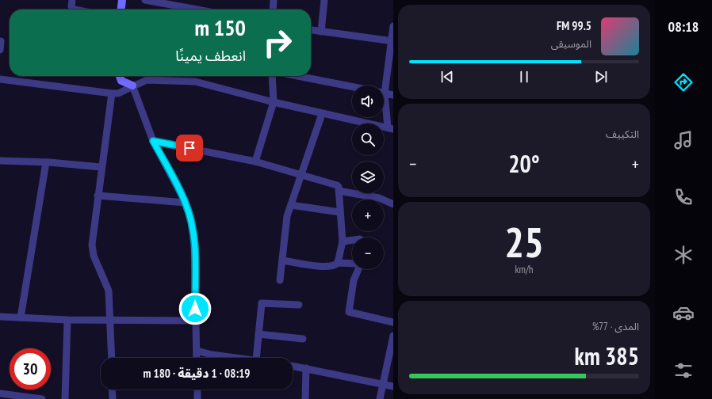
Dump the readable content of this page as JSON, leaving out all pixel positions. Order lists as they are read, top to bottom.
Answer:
{
  "page": {
    "tabs": "08:18",
    "turn": ["150 m", "انعطف يمينًا"],
    "song": ["99.5 FM", "الموسيقى"],
    "map_buttons": ["+", "−"],
    "tile": [
      "التكييف",
      ["25", "km/h"],
      ["المدى · 77%", "385 km"]
    ],
    "heat": ["−", "20°", "+"],
    "limit": "30",
    "trip": "08:19 · 1 دقيقة · 180 m"
  }
}
